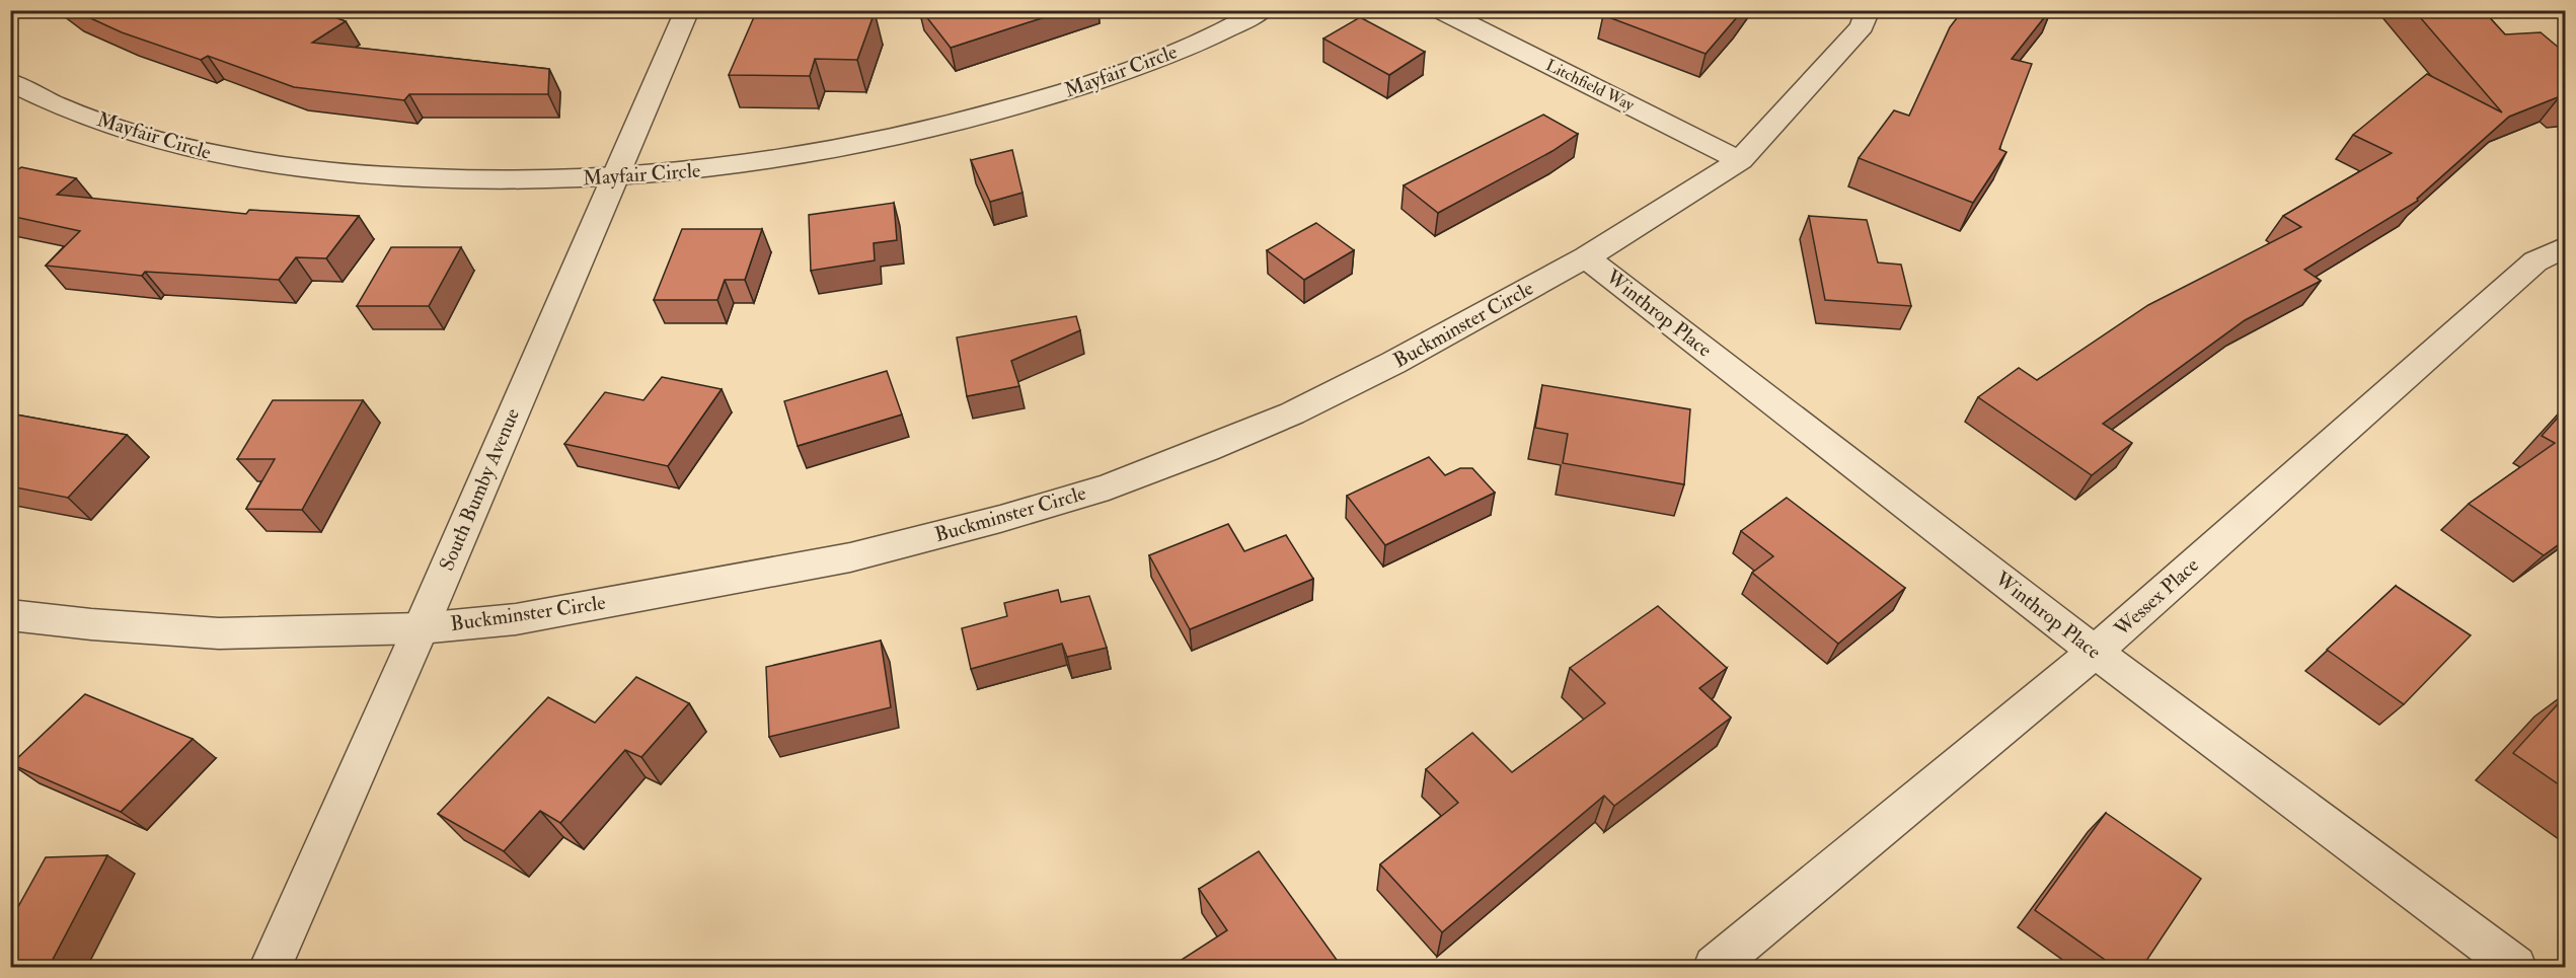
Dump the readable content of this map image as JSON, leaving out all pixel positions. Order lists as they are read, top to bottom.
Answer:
{
  "streets": {
    "street": [
      "Mayfair Circle",
      "Litchfield Way",
      "Winthrop Place",
      "Buckminster Circle",
      "South Bumby Avenue",
      "Wessex Place"
    ]
  },
  "crossings": [
    ["Mayfair Circle", "South Bumby Avenue"],
    ["Litchfield Way", "Buckminster Circle"],
    ["Winthrop Place", "Buckminster Circle"],
    ["Winthrop Place", "Wessex Place"],
    ["Buckminster Circle", "South Bumby Avenue"]
  ]
}
